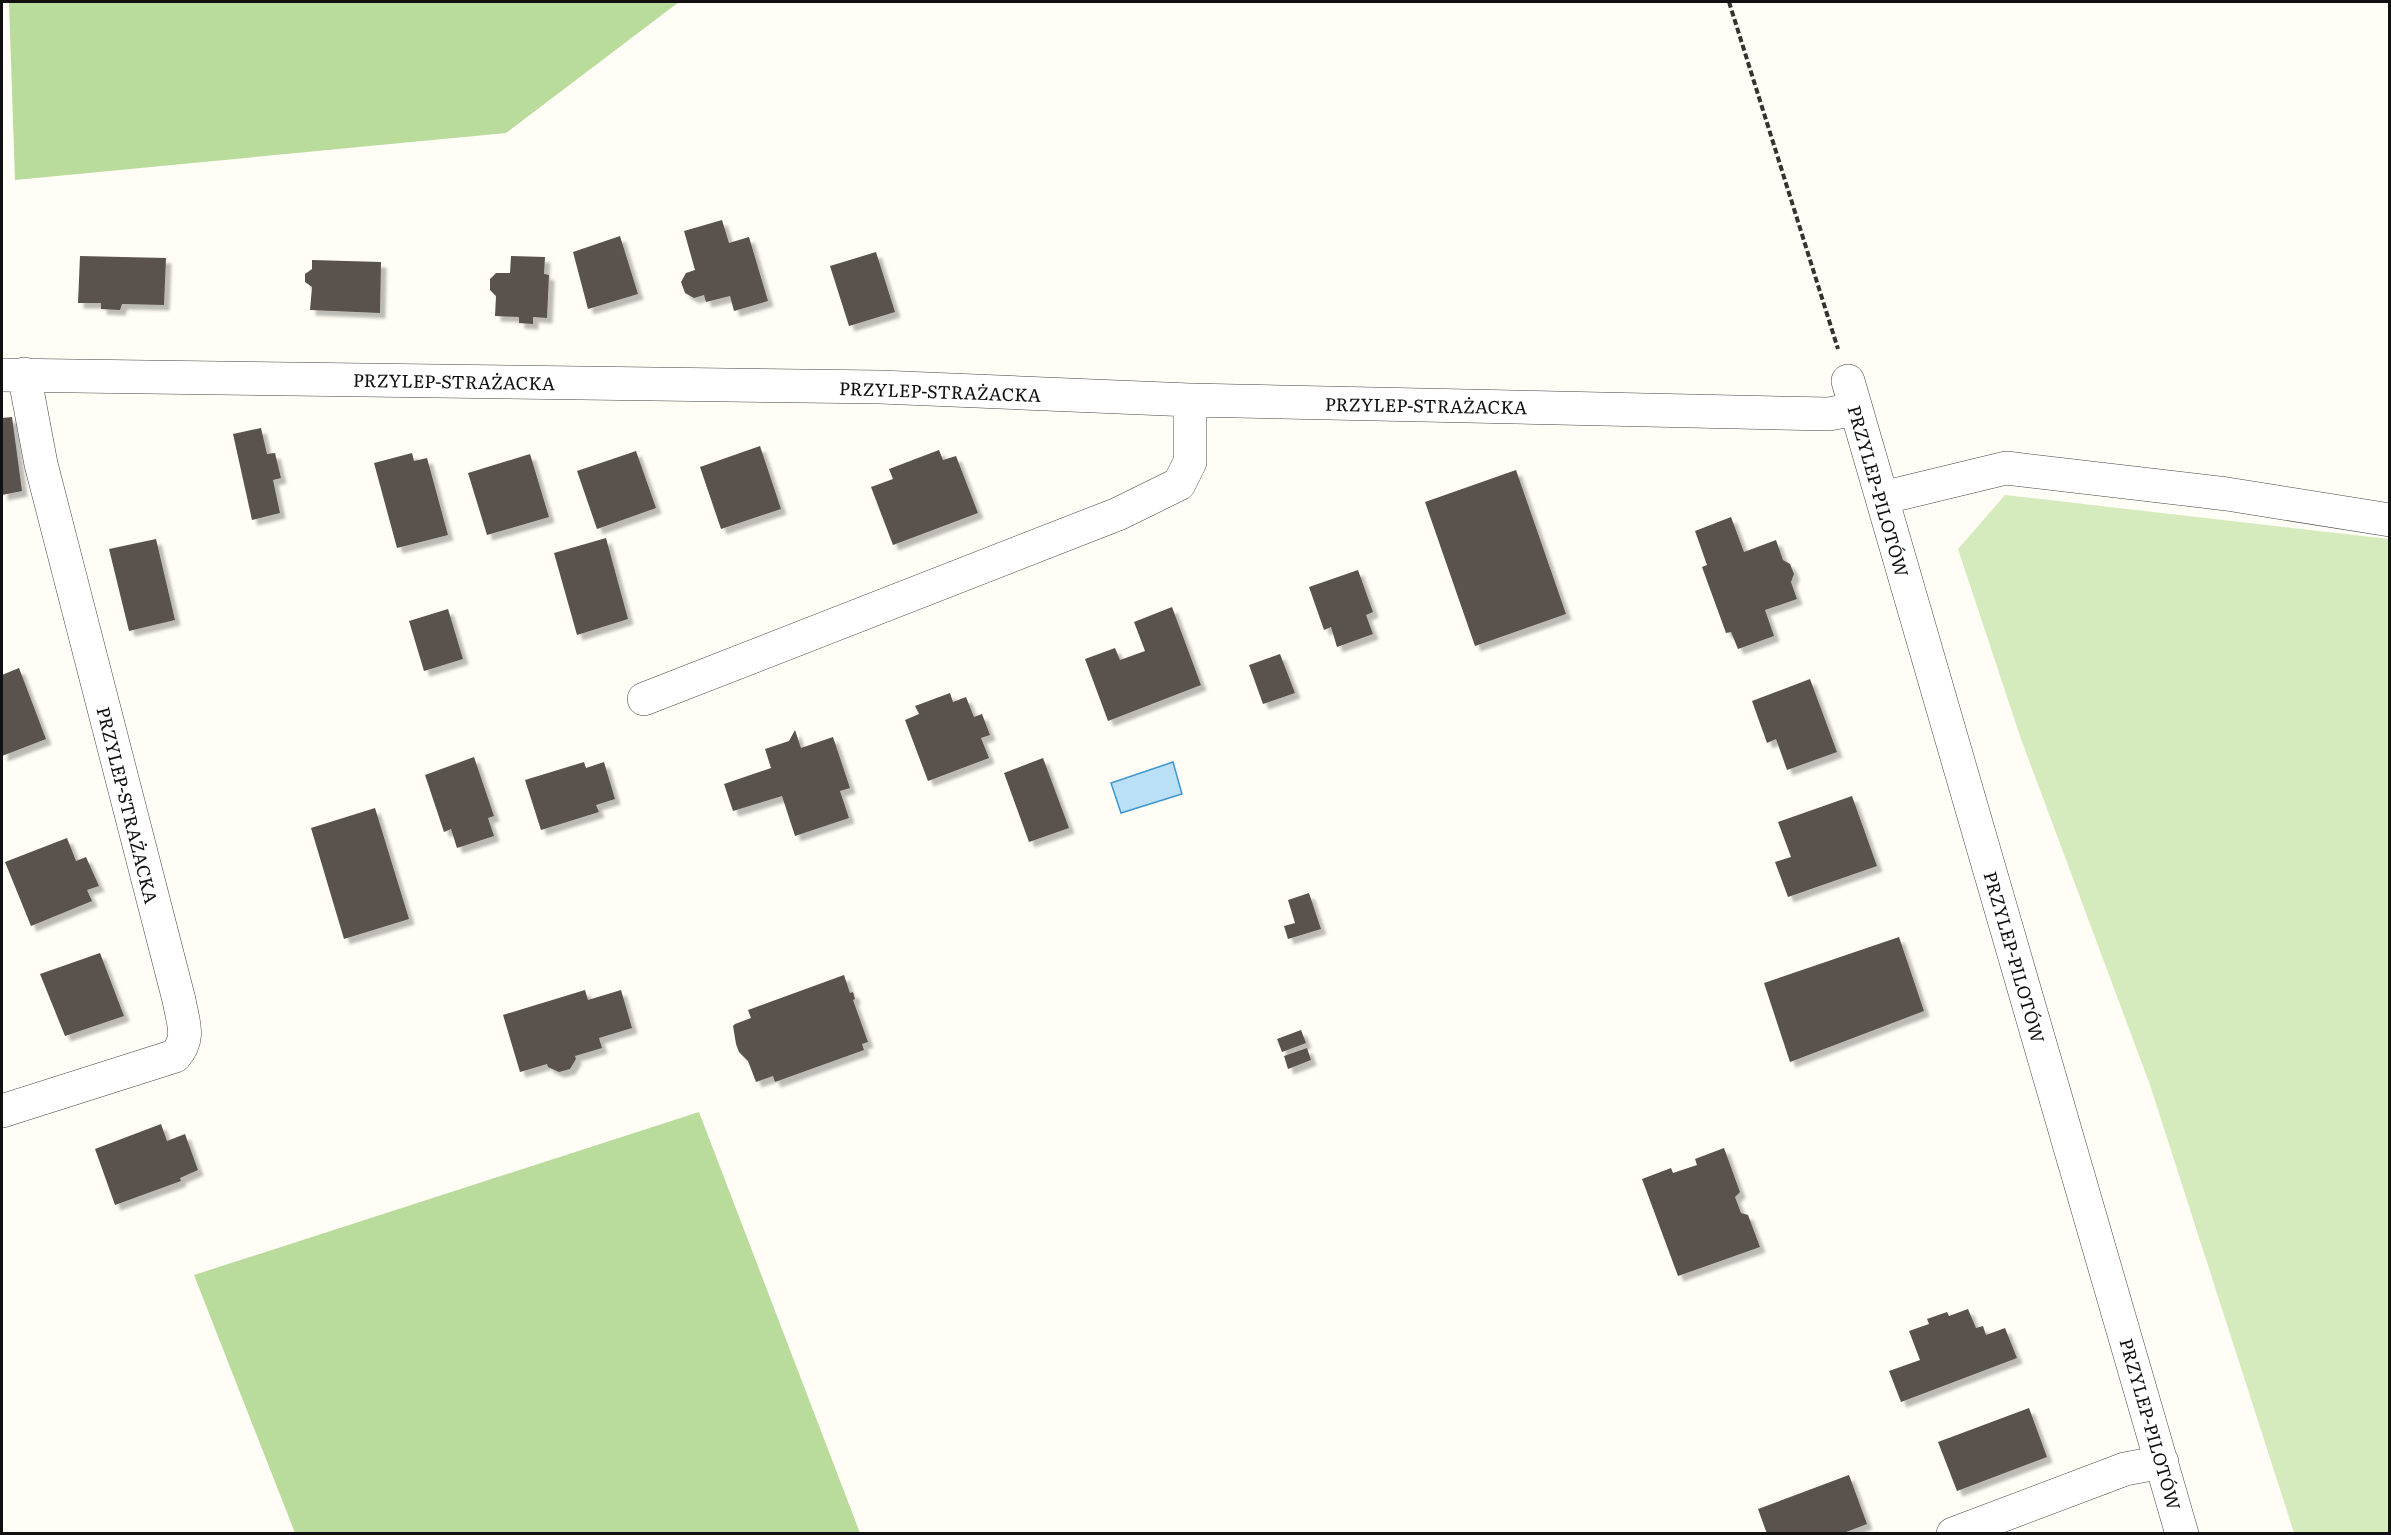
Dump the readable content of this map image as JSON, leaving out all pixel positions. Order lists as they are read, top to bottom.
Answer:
{
  "streets": {
    "street": ["PRZYLEP-STRAŻACKA", "PRZYLEP-PILOTÓW"]
  },
  "crossings": [
    ["PRZYLEP-STRAŻACKA", "PRZYLEP-PILOTÓW"]
  ]
}
